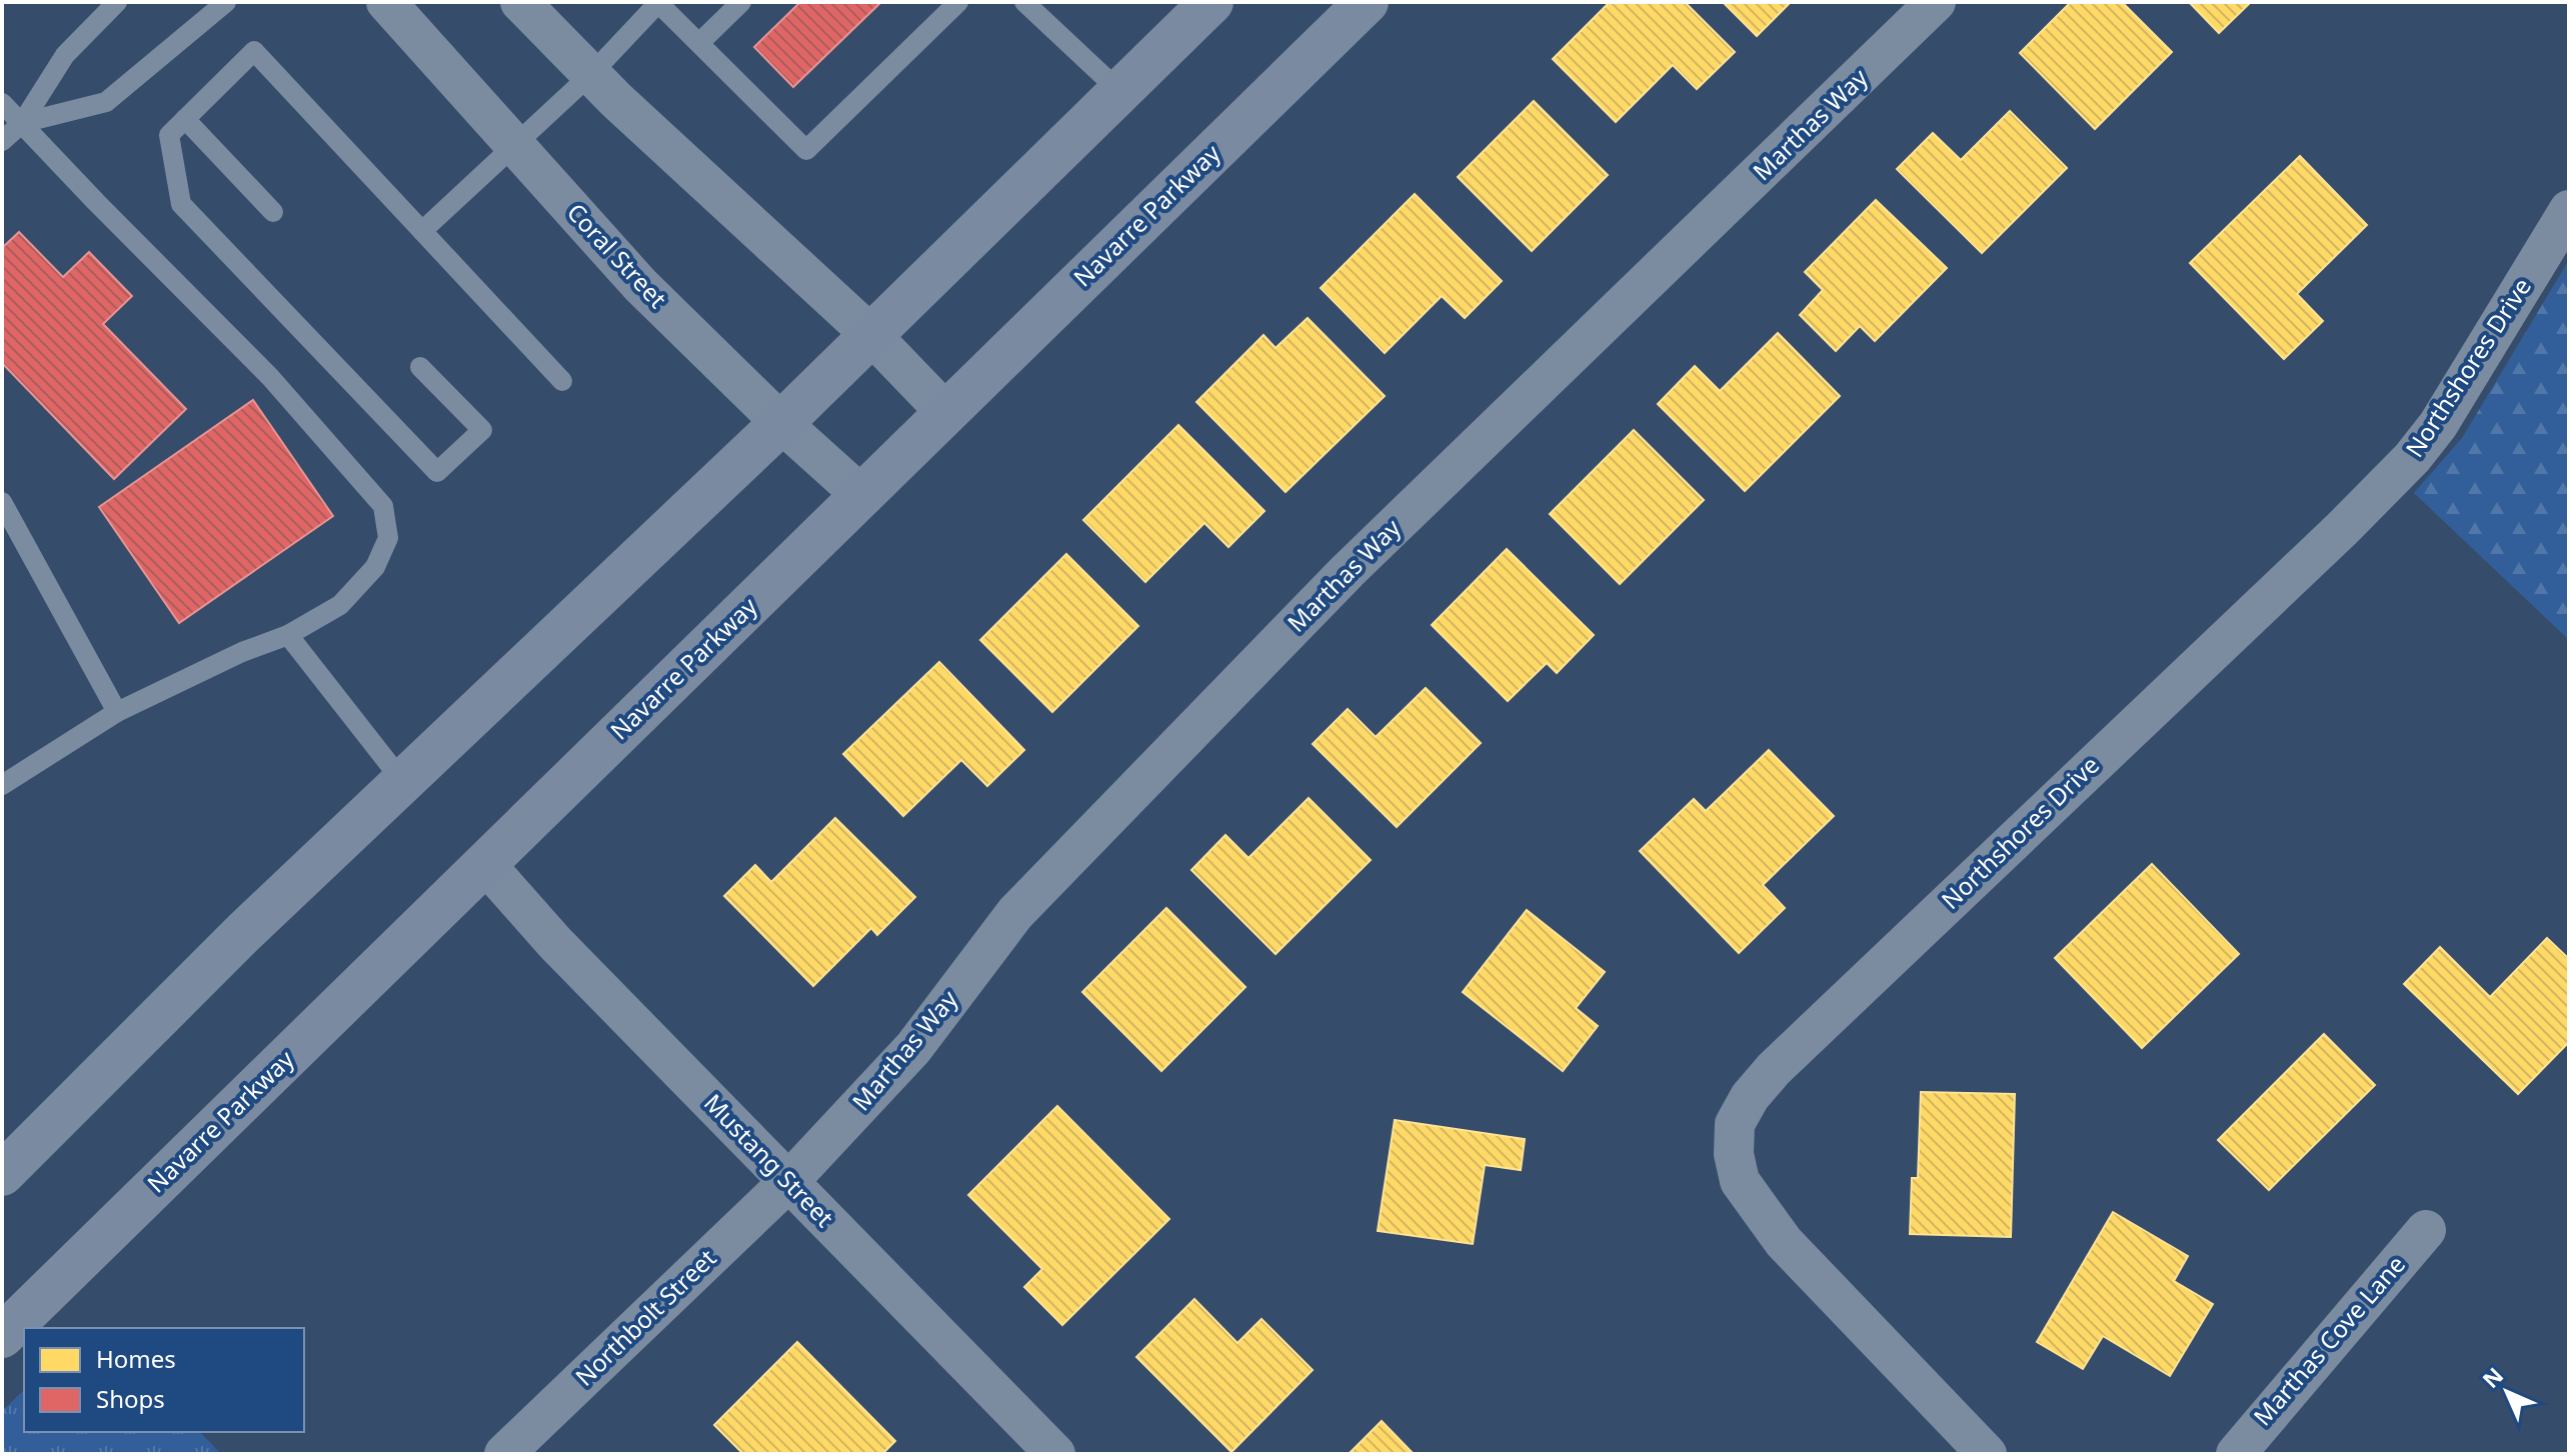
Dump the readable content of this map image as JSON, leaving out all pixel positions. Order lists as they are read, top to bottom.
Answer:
{
  "streets": {
    "highway": ["Navarre Parkway"],
    "street": [
      "Marthas Way",
      "Coral Street",
      "Northshores Drive",
      "Mustang Street",
      "Northbolt Street",
      "Marthas Cove Lane"
    ]
  },
  "crossings": [
    ["Marthas Way", "Mustang Street"],
    ["Marthas Way", "Northbolt Street"],
    ["Navarre Parkway", "Coral Street"],
    ["Navarre Parkway", "Mustang Street"],
    ["Mustang Street", "Northbolt Street"]
  ],
  "legend": ["Homes", "Shops"],
  "north": "top left"
}
